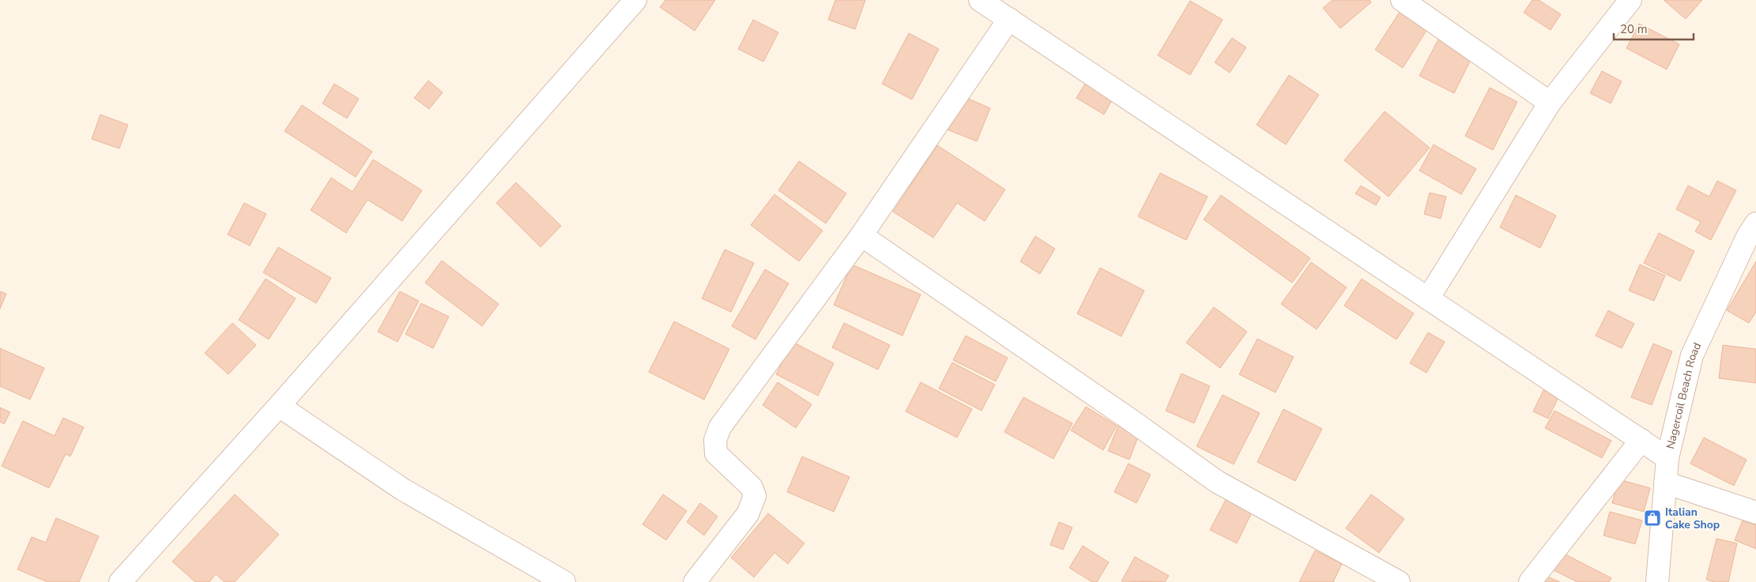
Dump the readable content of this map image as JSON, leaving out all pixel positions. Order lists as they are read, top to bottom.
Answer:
{
  "streets": {
    "street": ["Nagercoil Beach Road"]
  },
  "places": {
    "shop": ["Italian Cake Shop"]
  },
  "scale_bar": "20 m"
}
